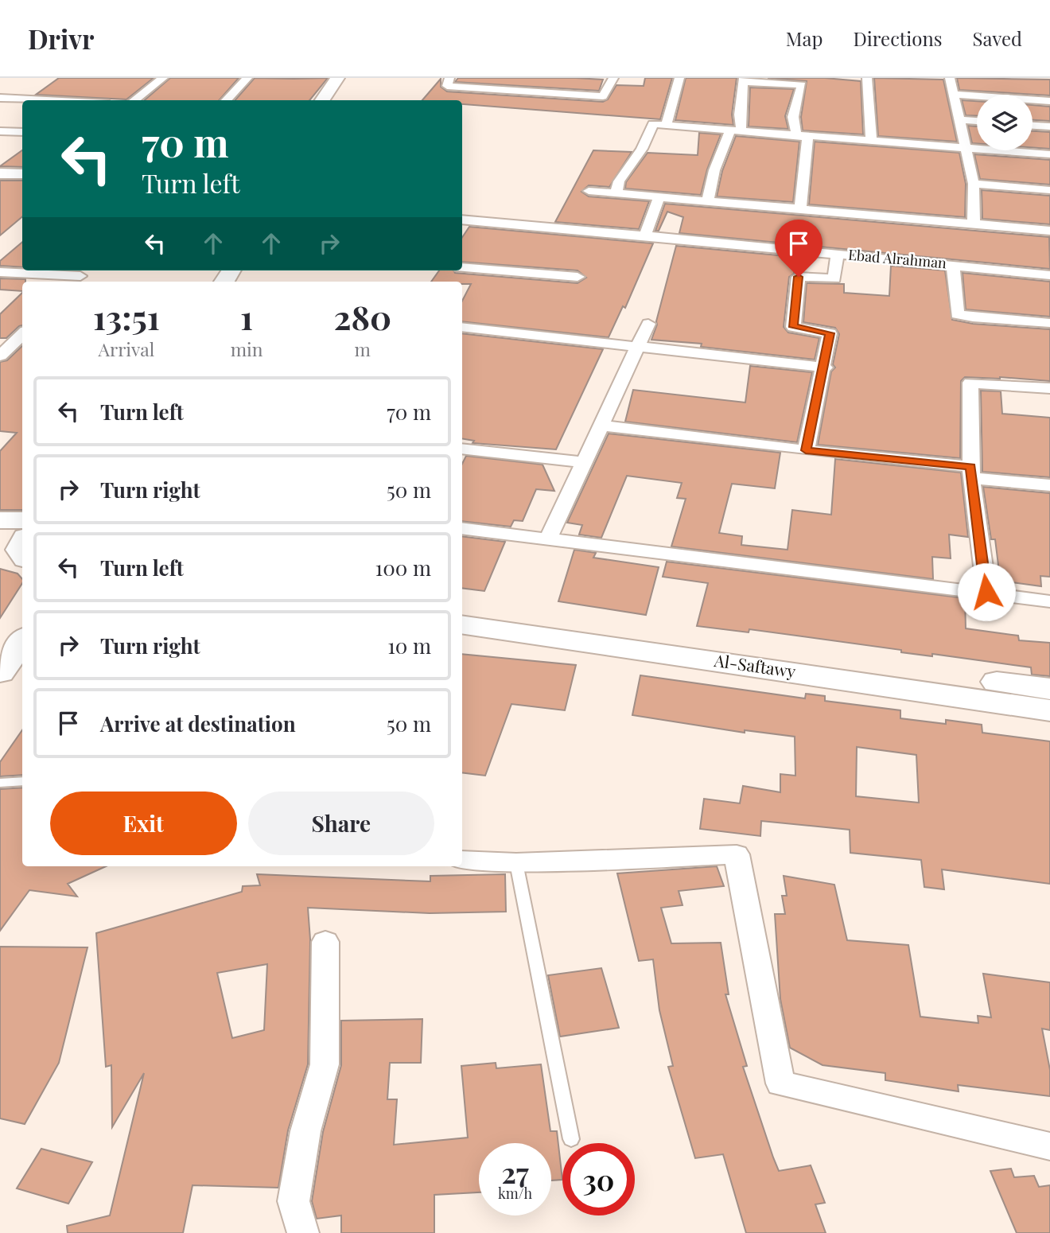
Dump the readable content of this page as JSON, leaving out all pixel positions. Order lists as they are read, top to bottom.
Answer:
{
  "streets": {
    "main road": ["Al-Saftawy"],
    "street": ["Ebad Alrahman"]
  },
  "page": {
    "header": "Drivr",
    "nav": ["Map", "Directions", "Saved"],
    "turn": ["70 m", "Turn left"],
    "eta": [
      "13:51",
      "Arrival",
      "1",
      "min",
      "280",
      "m"
    ],
    "list": [
      {
        "name": "Turn left",
        "value": "70 m"
      },
      {
        "name": "Turn right",
        "value": "50 m"
      },
      {
        "name": "Turn left",
        "value": "100 m"
      },
      {
        "name": "Turn right",
        "value": "10 m"
      },
      {
        "name": "Arrive at destination",
        "value": "50 m"
      }
    ],
    "buttons": ["Exit", "Share"],
    "speed": "27 km/h",
    "limit": "30"
  }
}
